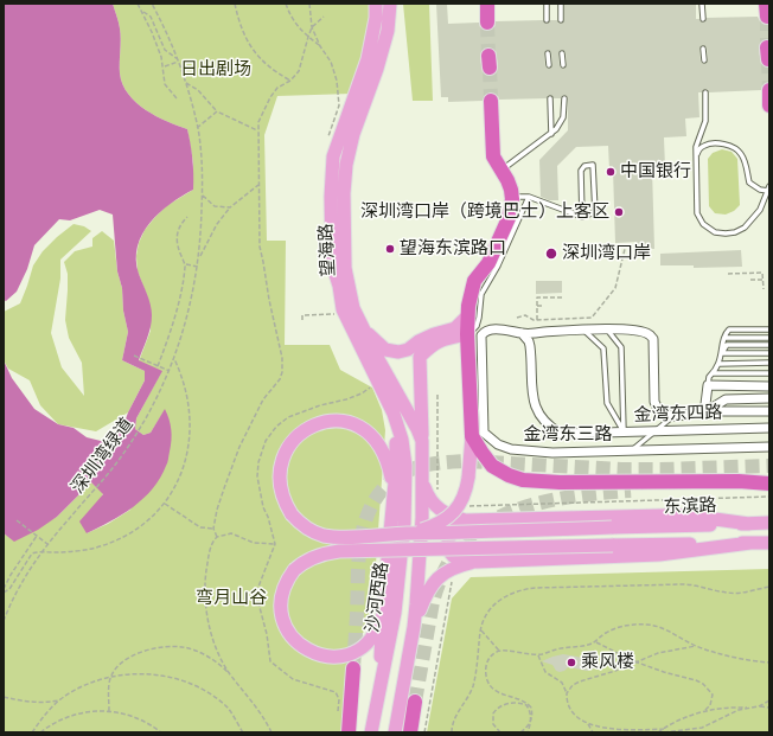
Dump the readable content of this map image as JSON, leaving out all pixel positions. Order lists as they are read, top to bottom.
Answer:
{
  "streets": {
    "main road": ["望海路", "东滨路", "沙河西路"],
    "street": ["金湾东四路", "金湾东三路"],
    "path": ["深圳湾绿道"]
  },
  "crossings": [
    ["望海路", "沙河西路"]
  ],
  "parks": ["日出剧场", "弯月山谷"],
  "places": [
    "中国银行",
    "深圳湾口岸（跨境巴士）上客区",
    "望海东滨路口",
    "深圳湾口岸",
    "乘风楼"
  ]
}
